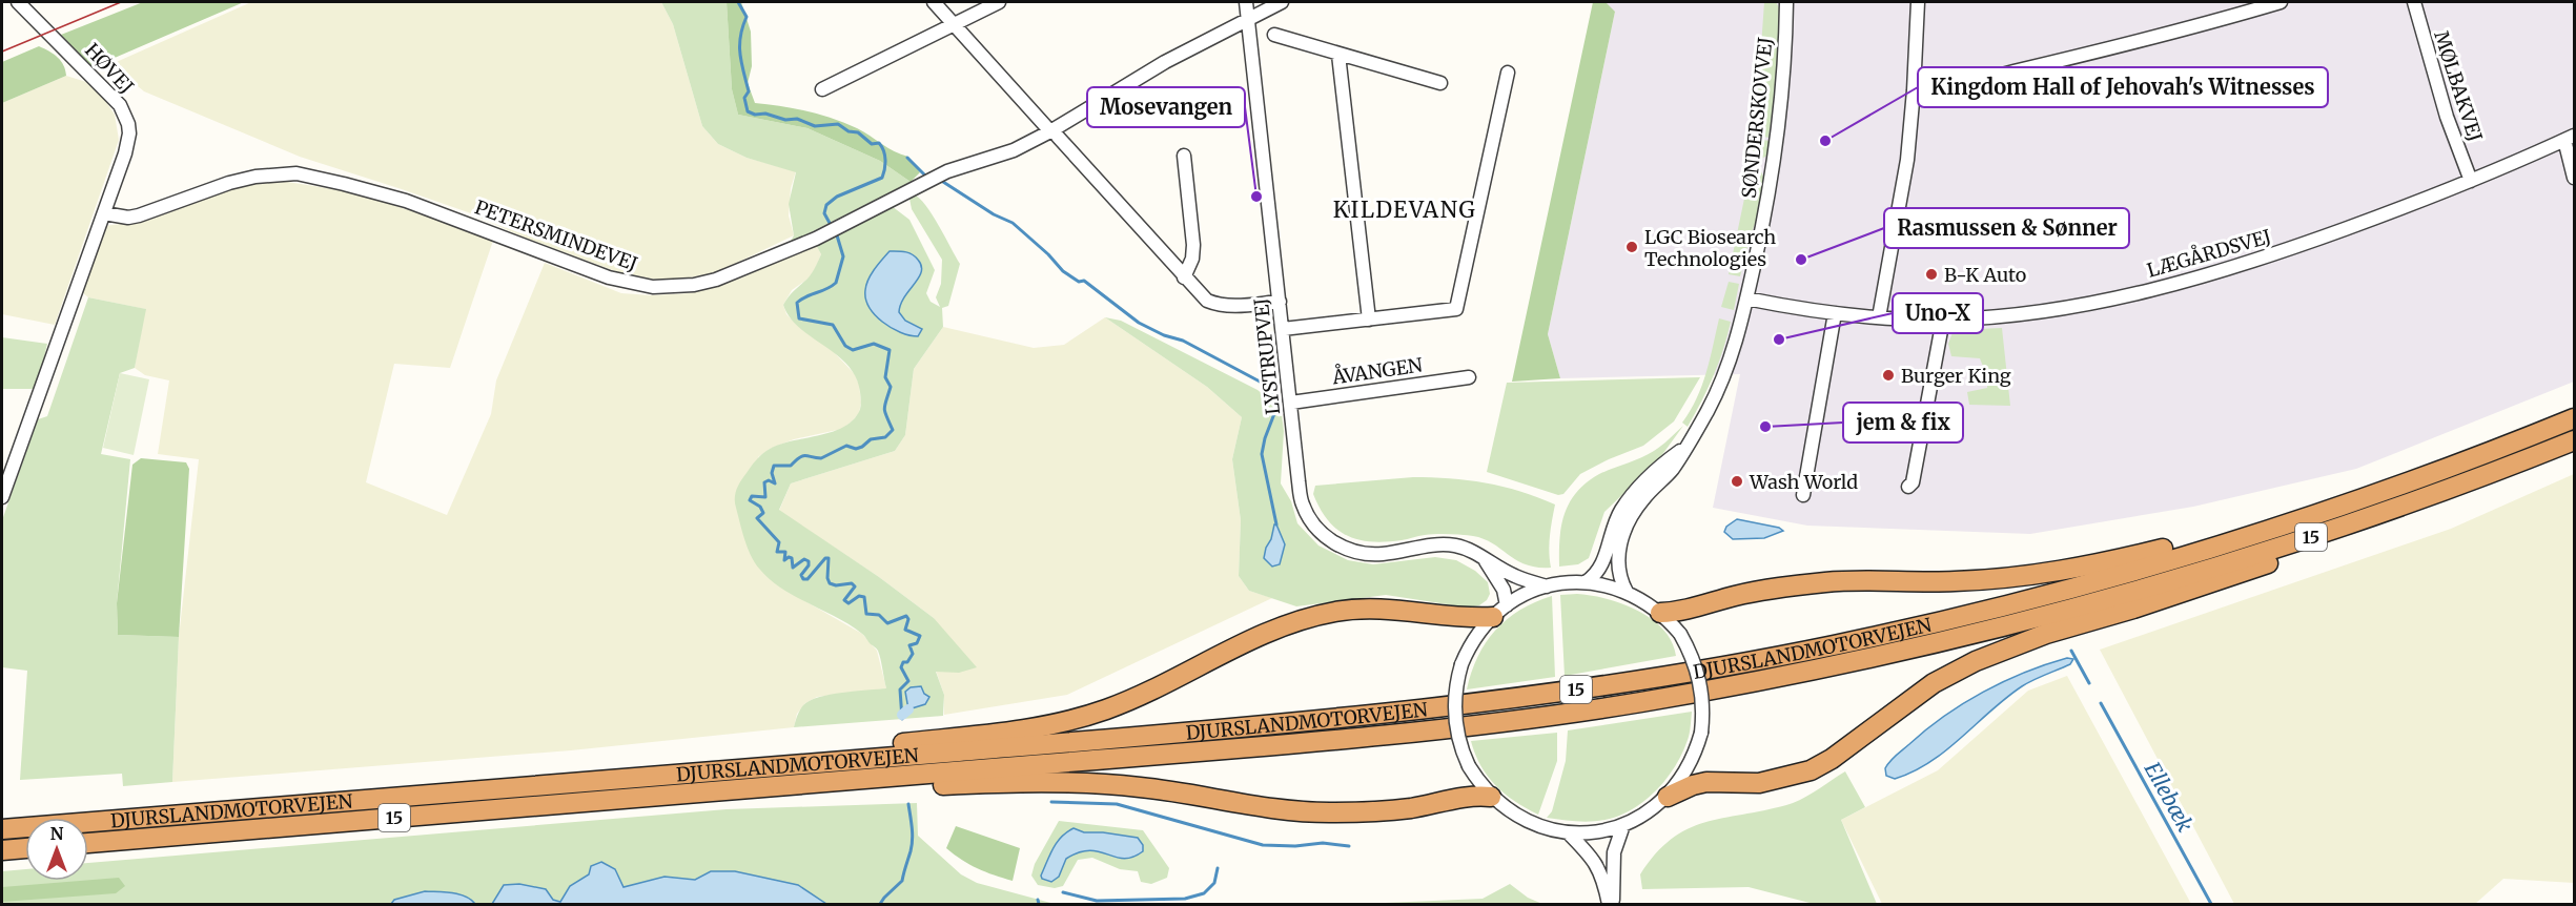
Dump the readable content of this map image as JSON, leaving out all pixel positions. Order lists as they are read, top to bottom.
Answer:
{
  "streets": {
    "highway": ["15", "DJURSLANDMOTORVEJEN"],
    "street": [
      "HØVEJ",
      "MØLBAKVEJ",
      "SØNDERSKOVVEJ",
      "PETERSMINDEVEJ",
      "LÆGÅRDSVEJ",
      "LYSTRUPVEJ",
      "ÅVANGEN"
    ]
  },
  "crossings": [
    ["HØVEJ", "PETERSMINDEVEJ"],
    ["MØLBAKVEJ", "LÆGÅRDSVEJ"],
    ["SØNDERSKOVVEJ", "LÆGÅRDSVEJ"],
    ["PETERSMINDEVEJ", "LYSTRUPVEJ"],
    ["LYSTRUPVEJ", "ÅVANGEN"]
  ],
  "districts": ["KILDEVANG"],
  "water": ["Ellebæk"],
  "places": [
    "Kingdom Hall of Jehovah's Witnesses",
    "Mosevangen",
    "LGC Biosearch Technologies",
    "Rasmussen & Sønner",
    "B-K Auto",
    "Uno-X",
    "Burger King",
    "jem & fix",
    "Wash World"
  ],
  "north": "top"
}
